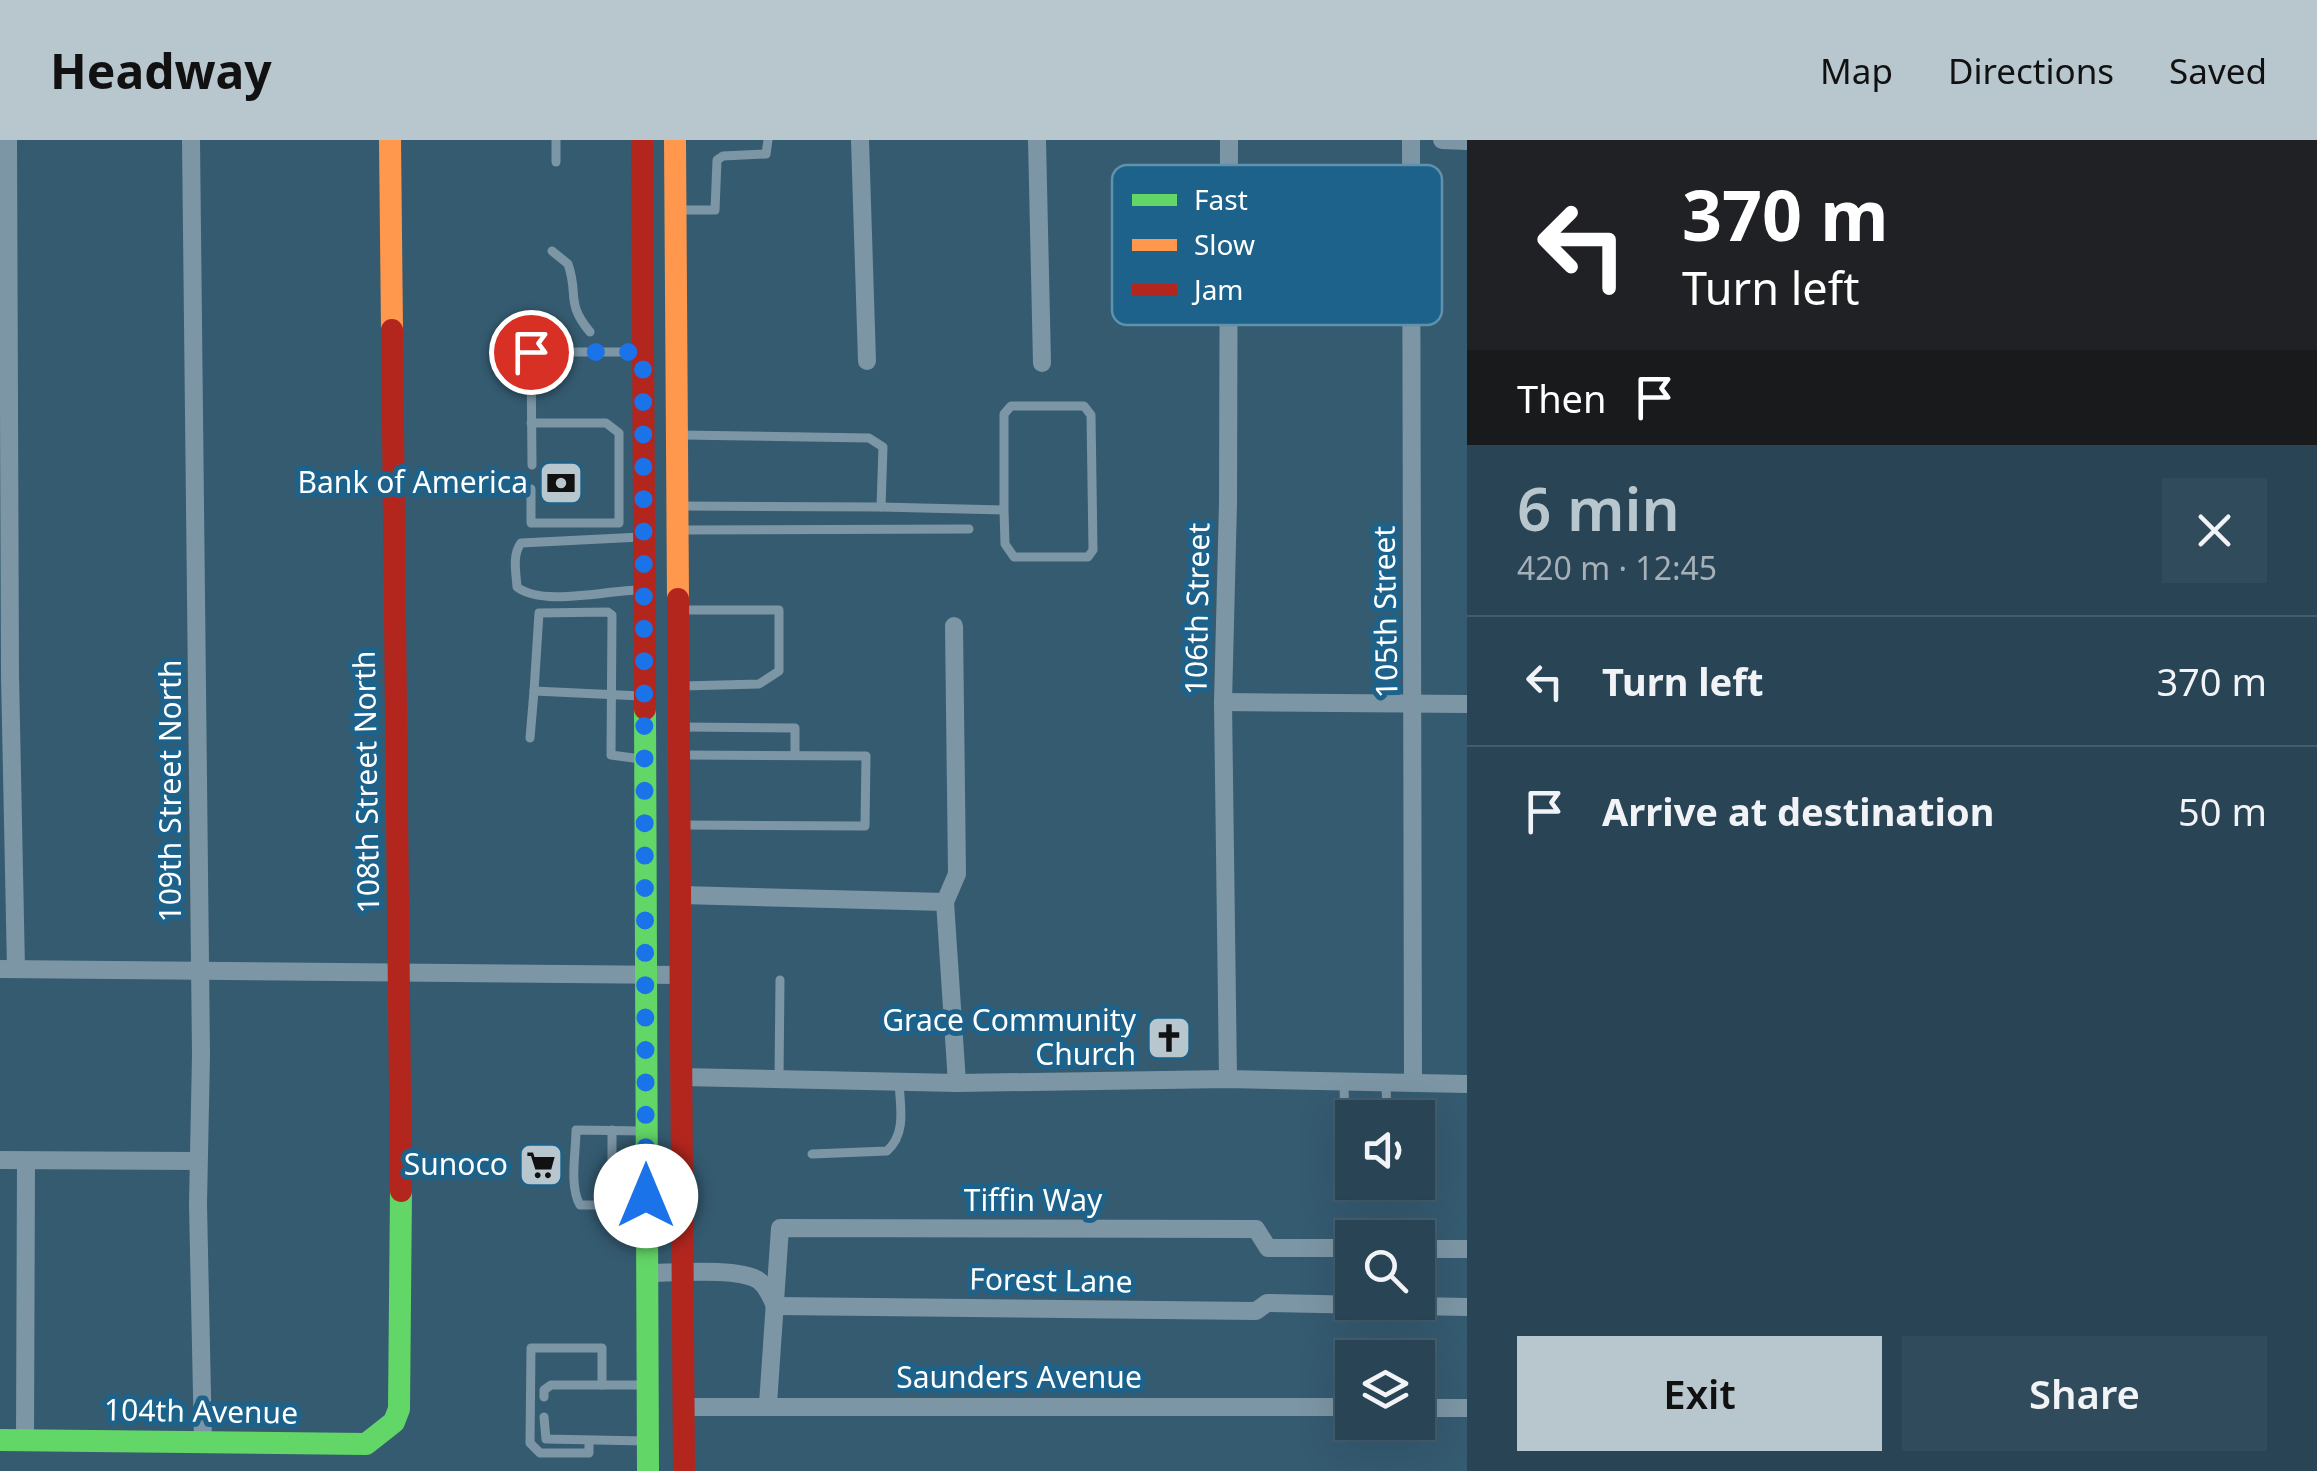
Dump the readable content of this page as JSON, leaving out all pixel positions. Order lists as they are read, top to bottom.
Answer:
{
  "streets": {
    "main road": ["108th Street North", "104th Avenue"],
    "street": [
      "106th Street",
      "105th Street",
      "109th Street North",
      "Tiffin Way",
      "Forest Lane",
      "Saunders Avenue"
    ]
  },
  "crossings": [
    ["108th Street North", "104th Avenue"],
    ["109th Street North", "104th Avenue"],
    ["Tiffin Way", "Forest Lane"]
  ],
  "places": {
    "bank": ["Bank of America"],
    "church": ["Grace Community Church"],
    "supermarket": ["Sunoco"]
  },
  "legend": ["Fast", "Slow", "Jam"],
  "page": {
    "header": "Headway",
    "nav": ["Map", "Directions", "Saved"],
    "turn": ["370 m", "Turn left"],
    "then": "Then",
    "heading": ["6 min", "420 m · 12:45"],
    "list": [
      {
        "name": "Turn left",
        "value": "370 m"
      },
      {
        "name": "Arrive at destination",
        "value": "50 m"
      }
    ],
    "buttons": ["Exit", "Share"]
  }
}
